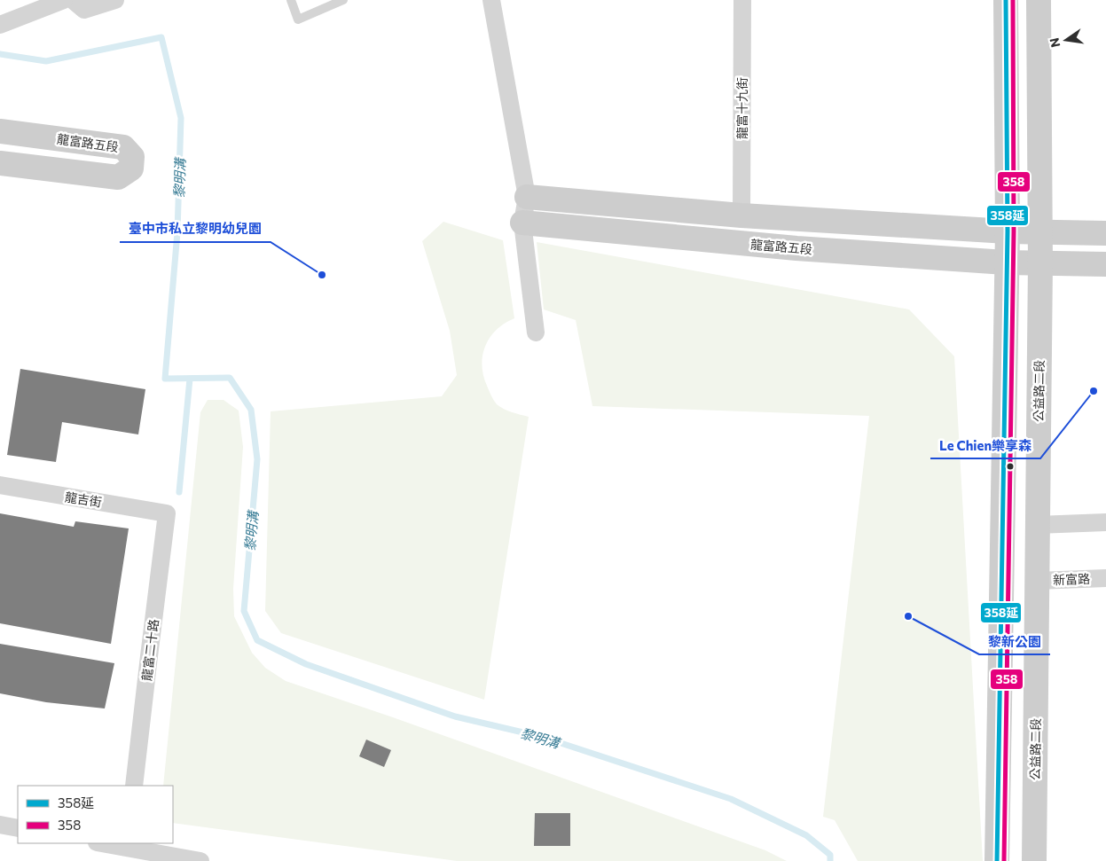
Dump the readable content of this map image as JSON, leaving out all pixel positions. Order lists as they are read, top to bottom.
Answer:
{
  "streets": {
    "main road": ["龍富路五段", "公益路二段"],
    "street": [
      "龍富十九街",
      "龍吉街",
      "新富路",
      "龍富二十路"
    ]
  },
  "crossings": [
    ["龍富路五段", "公益路二段"],
    ["公益路二段", "新富路"],
    ["龍吉街", "龍富二十路"]
  ],
  "water": ["黎明溝"],
  "places": ["臺中市私立黎明幼兒園", "Le Chien樂享森", "黎新公園"],
  "lines": ["transit line 358延", "transit line 358"],
  "legend": ["358延", "358"],
  "north": "left"
}
